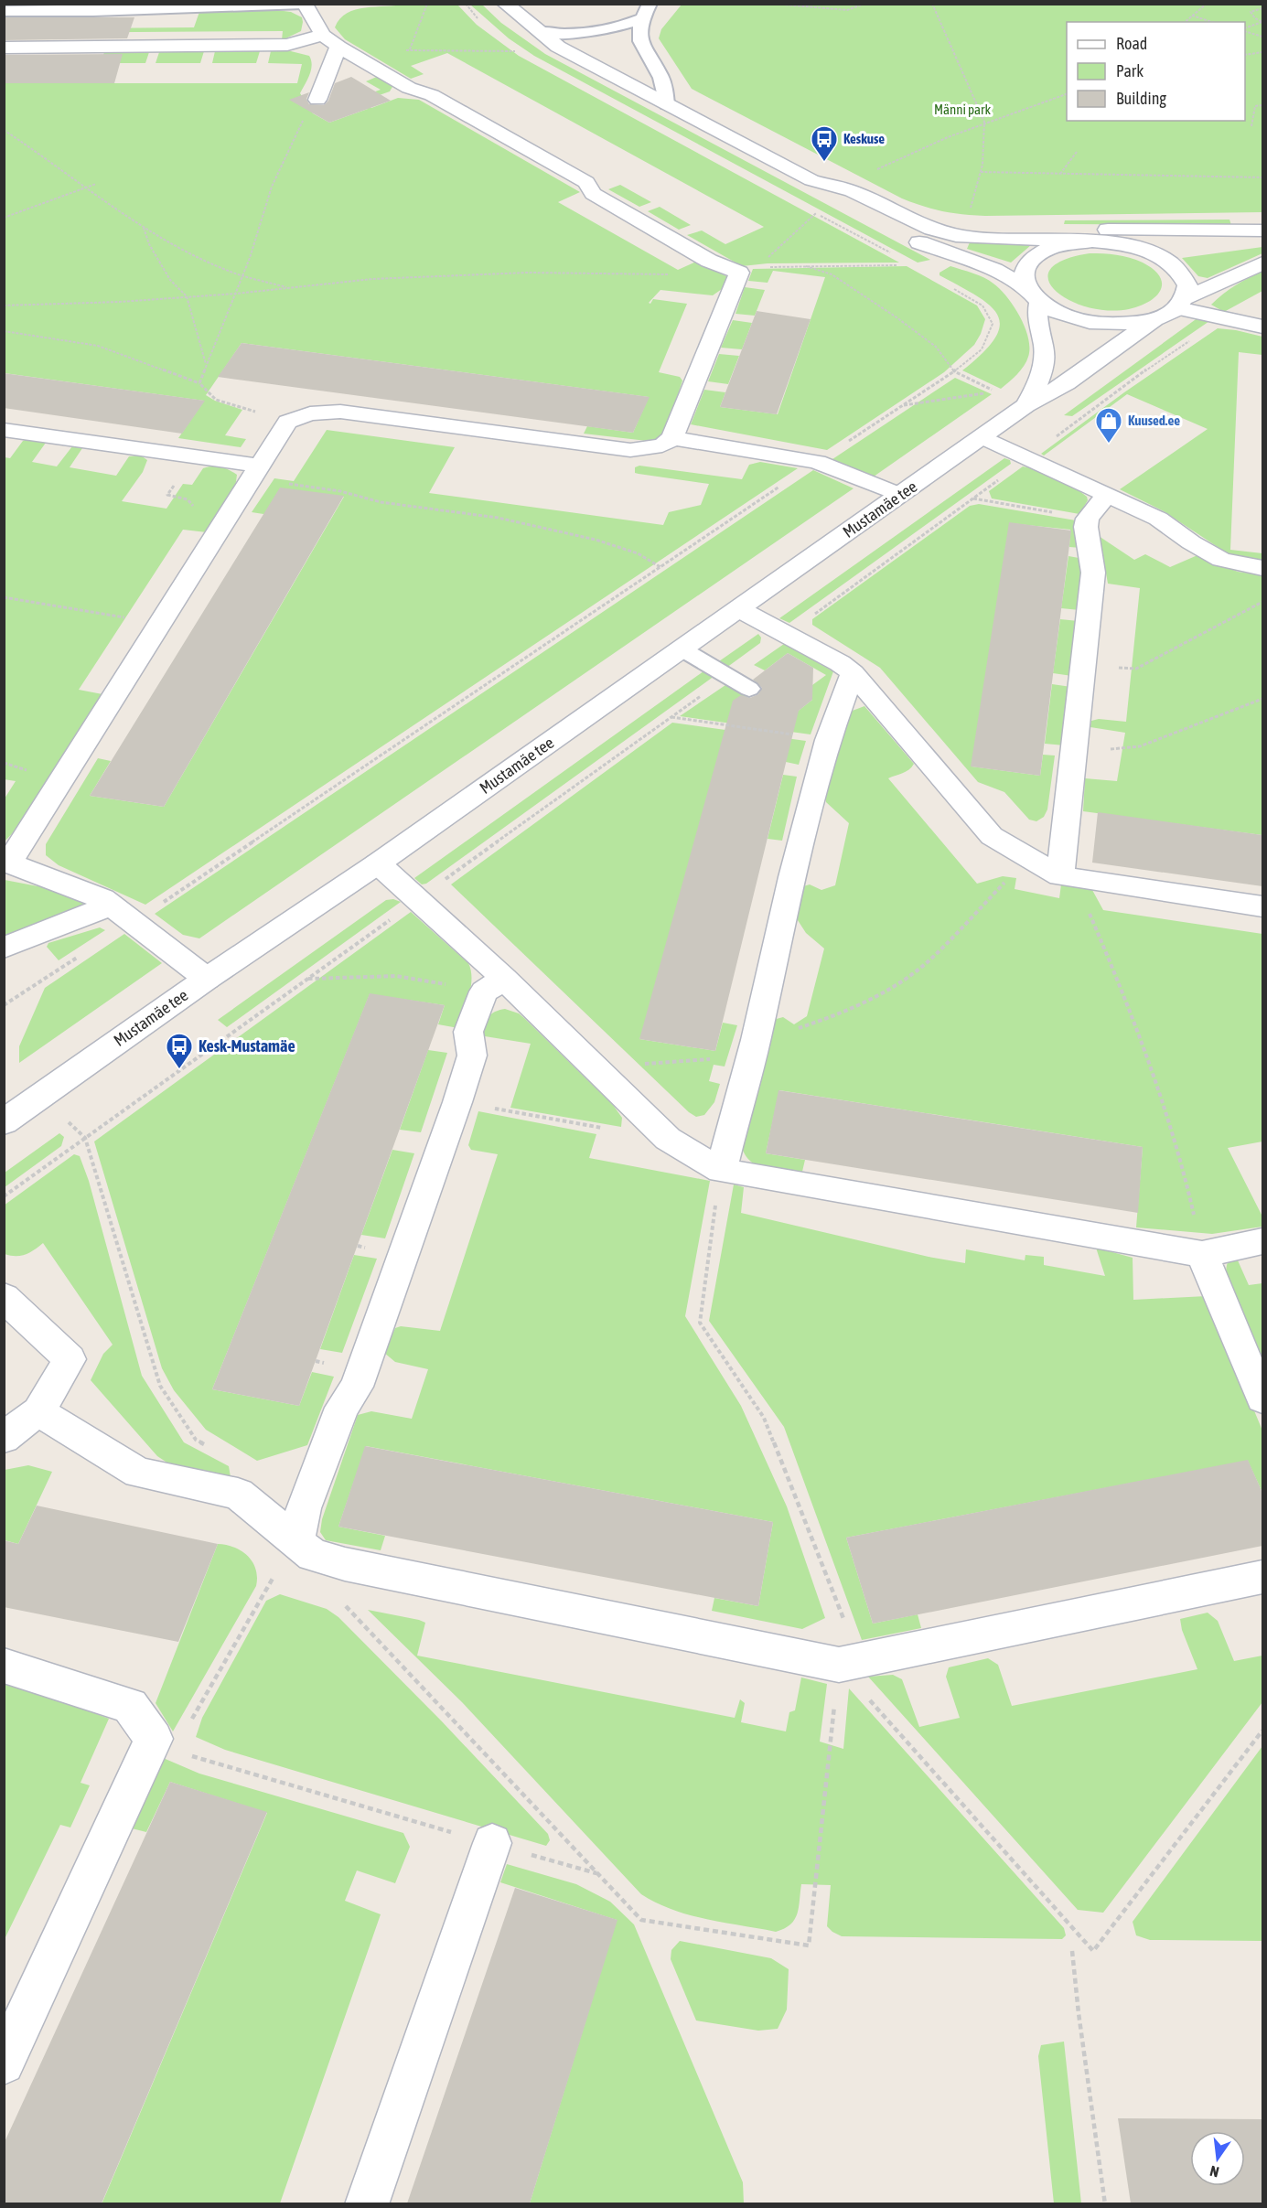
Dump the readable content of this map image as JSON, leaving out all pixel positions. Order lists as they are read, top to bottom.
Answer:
{
  "streets": {
    "street": ["Mustamäe tee"]
  },
  "parks": ["Männi park"],
  "places": {
    "bus stop": ["Keskuse", "Kesk-Mustamäe"],
    "shop": ["Kuused.ee"]
  },
  "legend": ["Road", "Park", "Building"],
  "north": "bottom"
}
